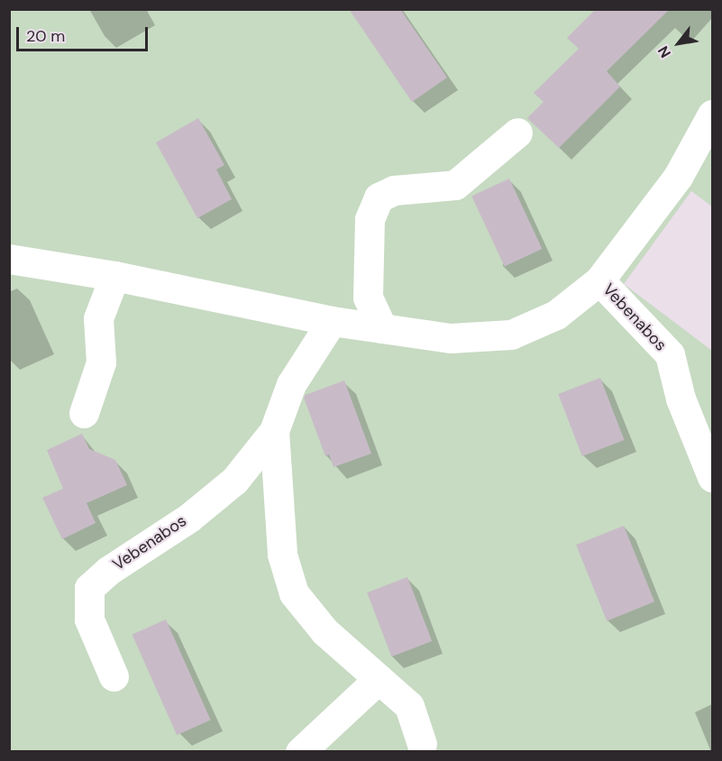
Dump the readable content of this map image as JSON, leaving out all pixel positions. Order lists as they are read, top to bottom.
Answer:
{
  "streets": {
    "street": ["Vebenabos"]
  },
  "scale_bar": "20 m",
  "north": "bottom left"
}
